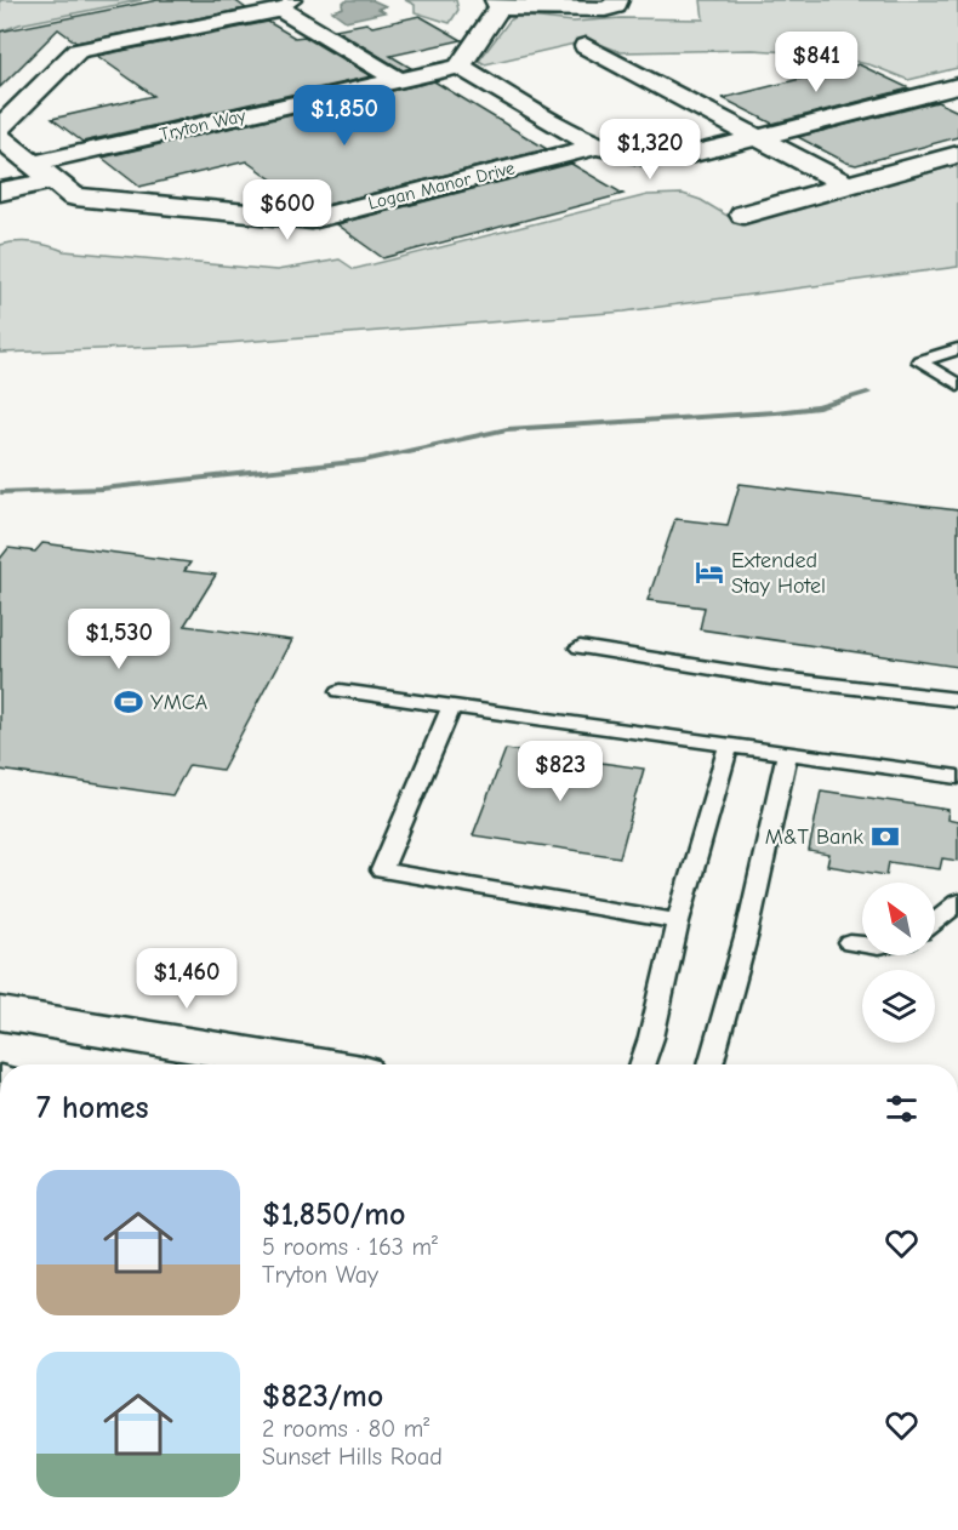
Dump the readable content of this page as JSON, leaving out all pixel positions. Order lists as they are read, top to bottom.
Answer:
{
  "streets": {
    "street": ["Tryton Way", "Logan Manor Drive"]
  },
  "crossings": [
    ["Tryton Way", "Logan Manor Drive"]
  ],
  "places": {
    "hotel": ["Extended Stay Hotel"],
    "sports": ["YMCA"],
    "bank": ["M&T Bank"]
  },
  "north": "top left",
  "page": {
    "price": [
      "$841",
      "$1,850",
      "$1,320",
      "$600",
      "$1,530",
      "$823",
      "$1,460"
    ],
    "heading": "7 homes",
    "list": [
      {
        "name": "$1,850/mo",
        "note": "5 rooms · 163 m² · Tryton Way"
      },
      {
        "name": "$823/mo",
        "note": "2 rooms · 80 m² · Sunset Hills Road"
      }
    ]
  }
}
